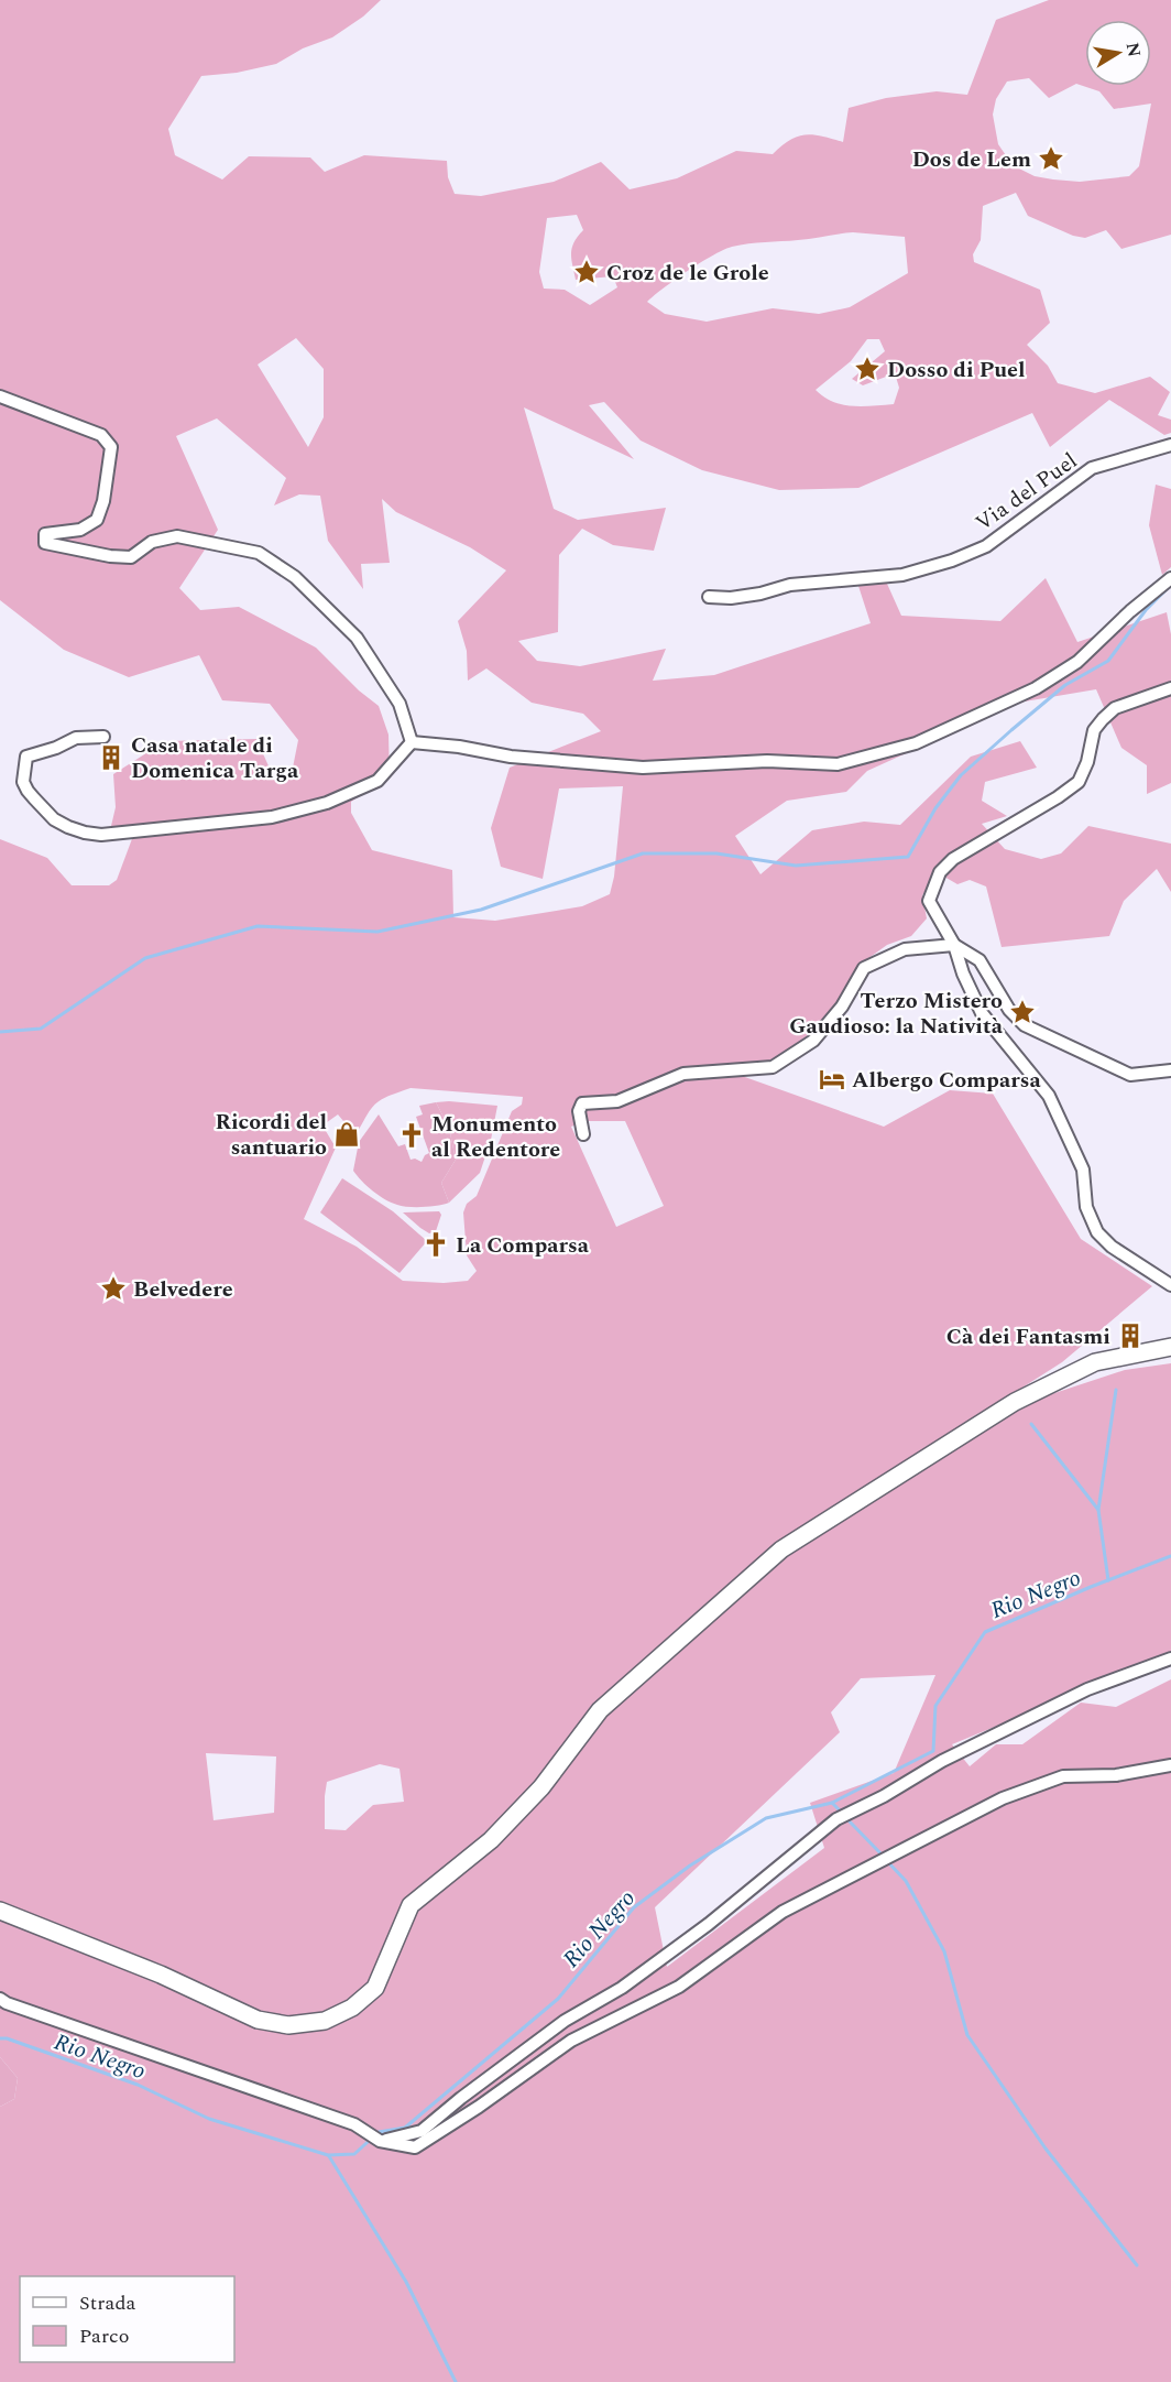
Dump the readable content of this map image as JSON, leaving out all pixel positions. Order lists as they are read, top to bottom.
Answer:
{
  "streets": {
    "street": ["Via del Puel"]
  },
  "water": ["Rio Negro"],
  "places": {
    "place": [
      "Dos de Lem",
      "Croz de le Grole",
      "Dosso di Puel",
      "Terzo Mistero Gaudioso: la Natività",
      "Belvedere"
    ],
    "building": ["Casa natale di Domenica Targa", "Cà dei Fantasmi"],
    "hotel": ["Albergo Comparsa"],
    "shop": ["Ricordi del santuario"],
    "church": ["Monumento al Redentore", "La Comparsa"]
  },
  "legend": ["Strada", "Parco"],
  "north": "right"
}
